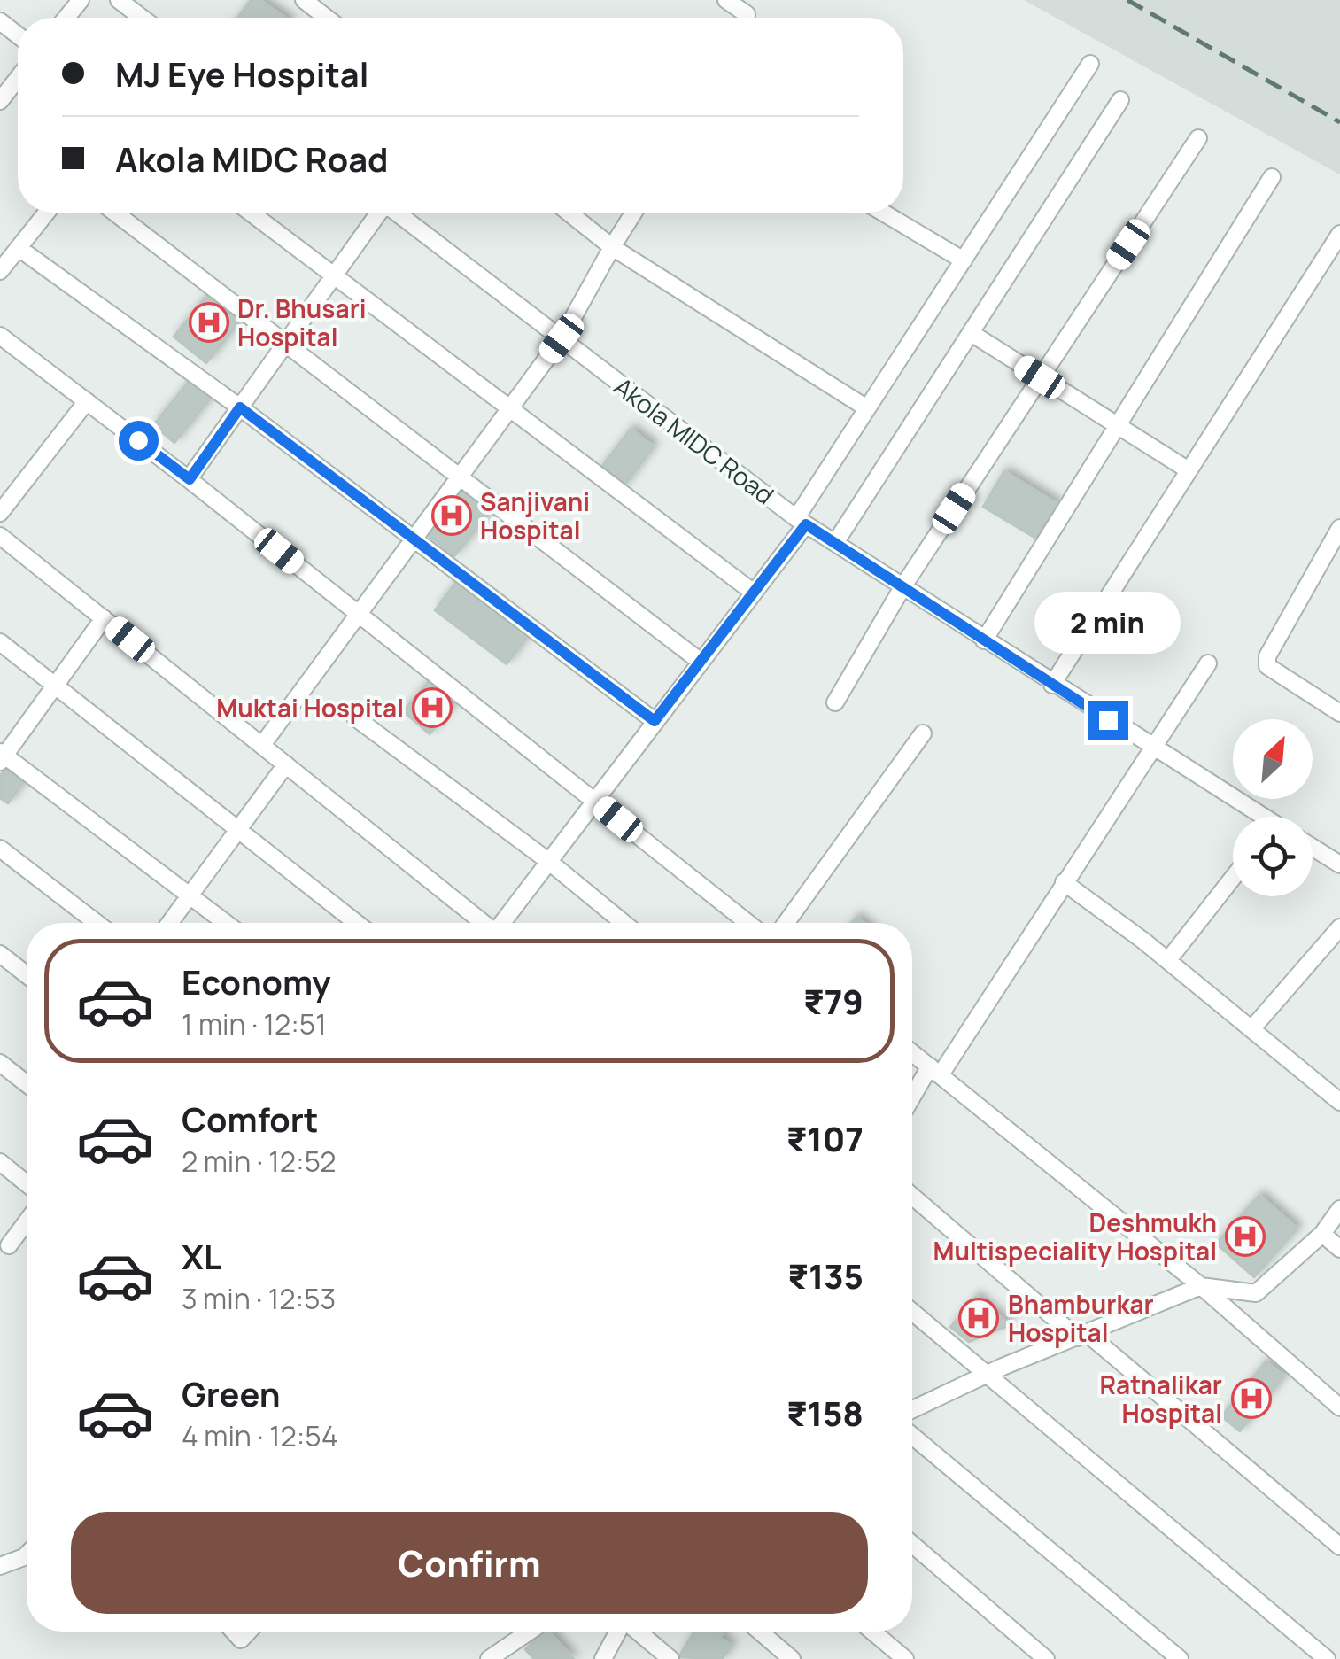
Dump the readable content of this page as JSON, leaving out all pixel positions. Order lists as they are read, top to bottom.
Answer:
{
  "streets": {
    "street": ["Akola MIDC Road"]
  },
  "places": {
    "hospital": [
      "Dr. Bhusari Hospital",
      "Sanjivani Hospital",
      "Muktai Hospital",
      "Deshmukh Multispeciality Hospital",
      "Bhamburkar Hospital",
      "Ratnalikar Hospital"
    ]
  },
  "north": "top right",
  "page": {
    "banner": ["MJ Eye Hospital", "Akola MIDC Road"],
    "bubble": "2 min",
    "list": [
      {
        "name": "Economy",
        "note": "1 min · 12:51",
        "value": "₹79"
      },
      {
        "name": "Comfort",
        "note": "2 min · 12:52",
        "value": "₹107"
      },
      {
        "name": "XL",
        "note": "3 min · 12:53",
        "value": "₹135"
      },
      {
        "name": "Green",
        "note": "4 min · 12:54",
        "value": "₹158"
      }
    ],
    "buttons": "Confirm"
  }
}
